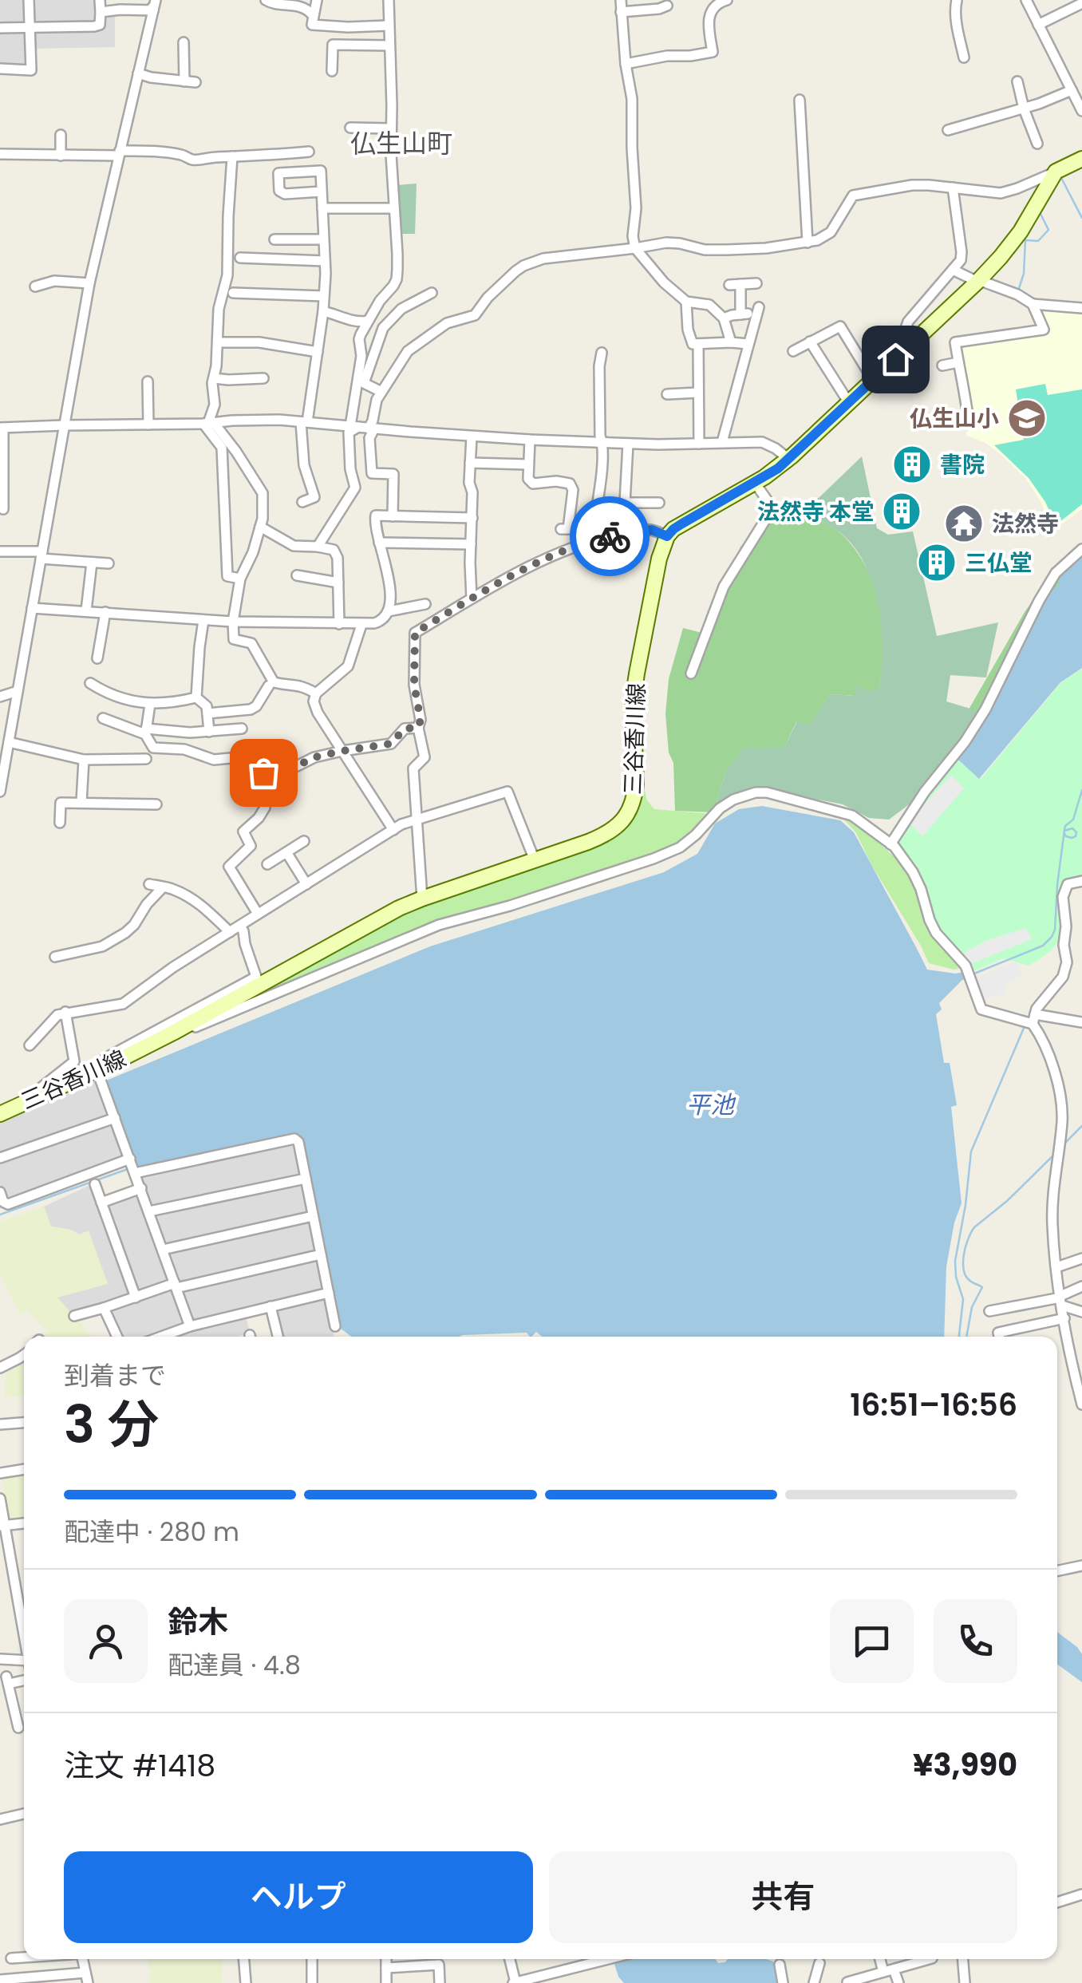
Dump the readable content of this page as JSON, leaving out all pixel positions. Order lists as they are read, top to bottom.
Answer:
{
  "streets": {
    "main road": ["三谷香川線"]
  },
  "districts": ["仏生山町"],
  "water": ["平池"],
  "places": {
    "school or university": ["仏生山小"],
    "building": ["書院", "法然寺 本堂", "三仏堂"],
    "temple": ["法然寺"]
  },
  "page": {
    "heading": ["3 分", "到着まで", "16:51–16:56"],
    "panel": [
      "鈴木",
      "配達員 · 4.8",
      "注文 #1418",
      "¥3,990"
    ],
    "bar": "配達中 · 280 m",
    "buttons": ["ヘルプ", "共有"]
  }
}
